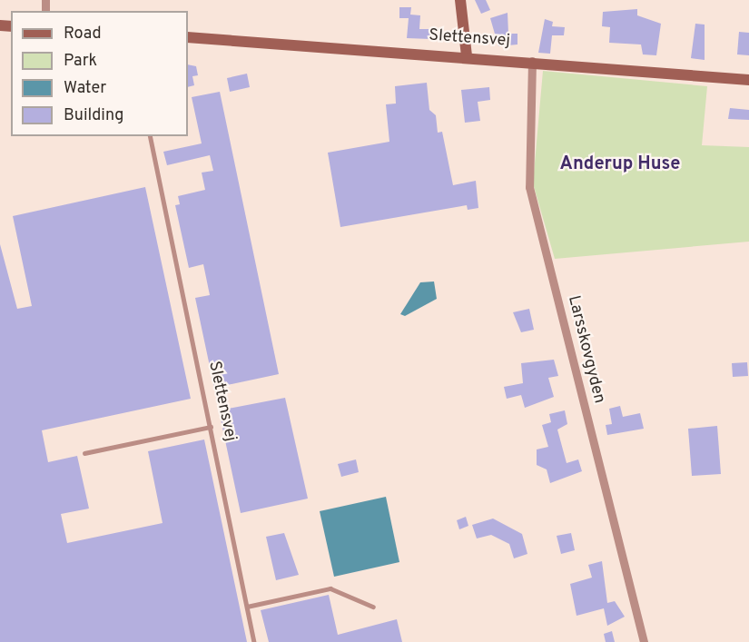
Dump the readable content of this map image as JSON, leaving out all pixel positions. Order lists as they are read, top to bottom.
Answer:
{
  "streets": {
    "street": ["Slettensvej", "Larsskovgyden"]
  },
  "crossings": [
    ["Slettensvej", "Larsskovgyden"]
  ],
  "districts": ["Anderup Huse"],
  "legend": [
    "Road",
    "Park",
    "Water",
    "Building"
  ]
}
